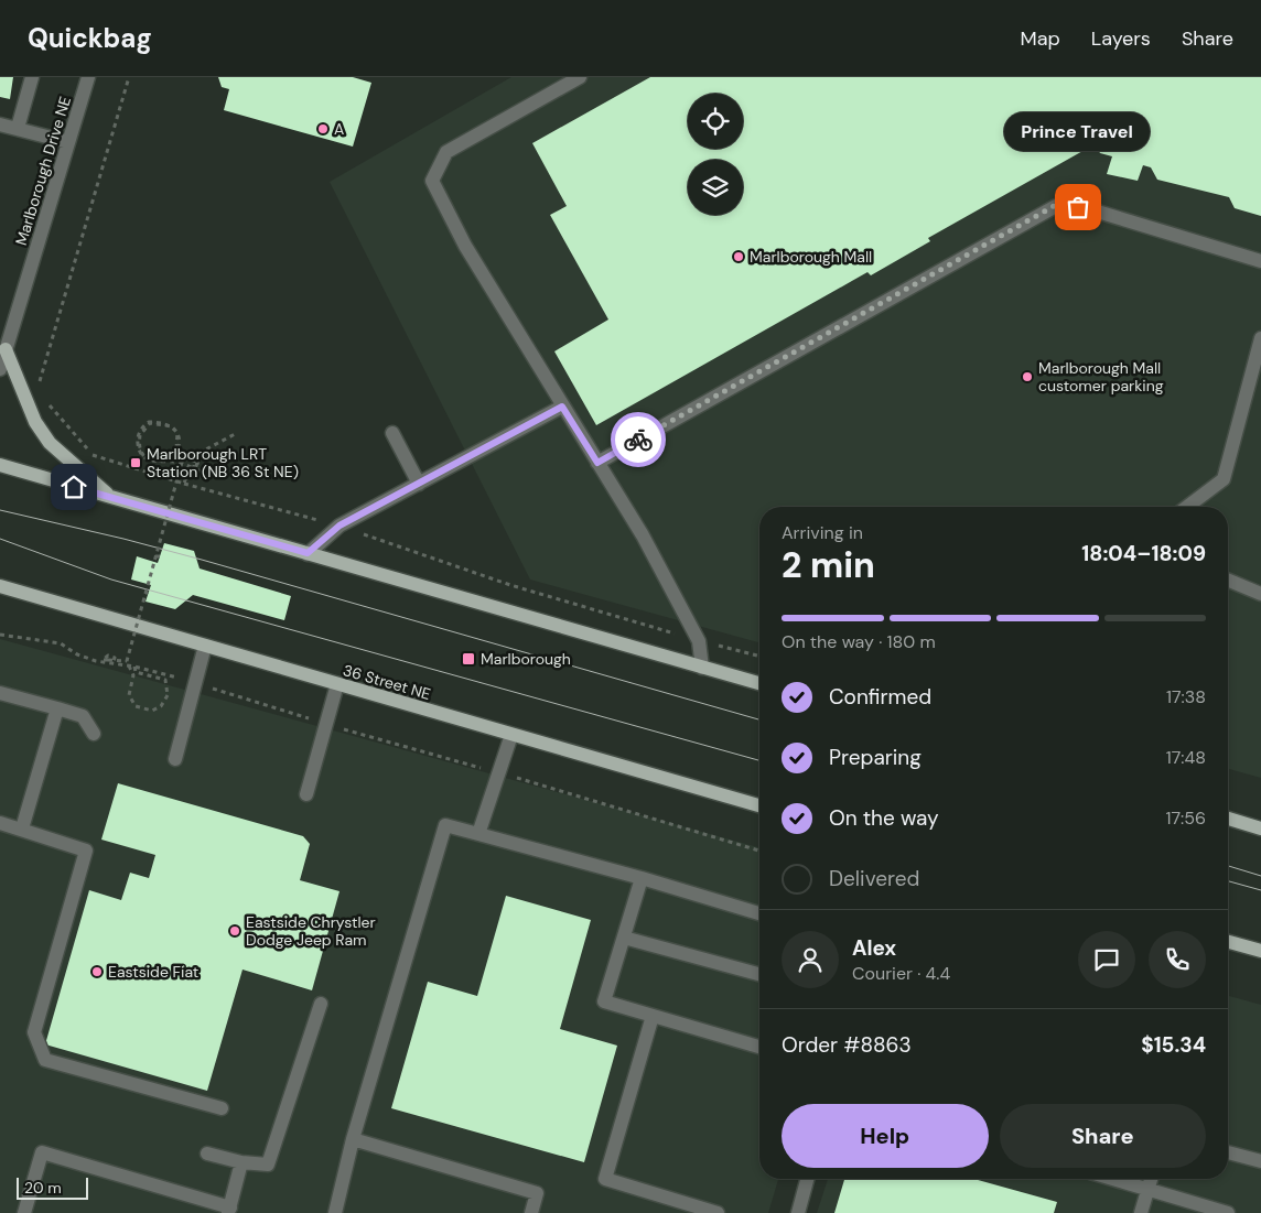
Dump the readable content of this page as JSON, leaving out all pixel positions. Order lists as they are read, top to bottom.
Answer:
{
  "streets": {
    "main road": ["36 Street NE"],
    "street": ["Marlborough Drive NE"]
  },
  "places": {
    "other": [
      "A",
      "Prince Travel",
      "Marlborough Mall",
      "Marlborough Mall customer parking",
      "Eastside Chrystler Dodge Jeep Ram",
      "Eastside Fiat"
    ],
    "transit": ["Marlborough LRT Station (NB 36 St NE)", "Marlborough"]
  },
  "scale_bar": "20 m",
  "page": {
    "header": "Quickbag",
    "nav": ["Map", "Layers", "Share"],
    "bubble": "Prince Travel",
    "heading": ["2 min", "Arriving in", "18:04–18:09"],
    "panel": [
      "Alex",
      "Courier · 4.4",
      "Order #8863",
      "$15.34"
    ],
    "bar": "On the way · 180 m",
    "list": [
      ["Confirmed", "17:38"],
      ["Preparing", "17:48"],
      ["On the way", "17:56"],
      "Delivered"
    ],
    "buttons": ["Help", "Share"],
    "scale": "20 m"
  }
}
